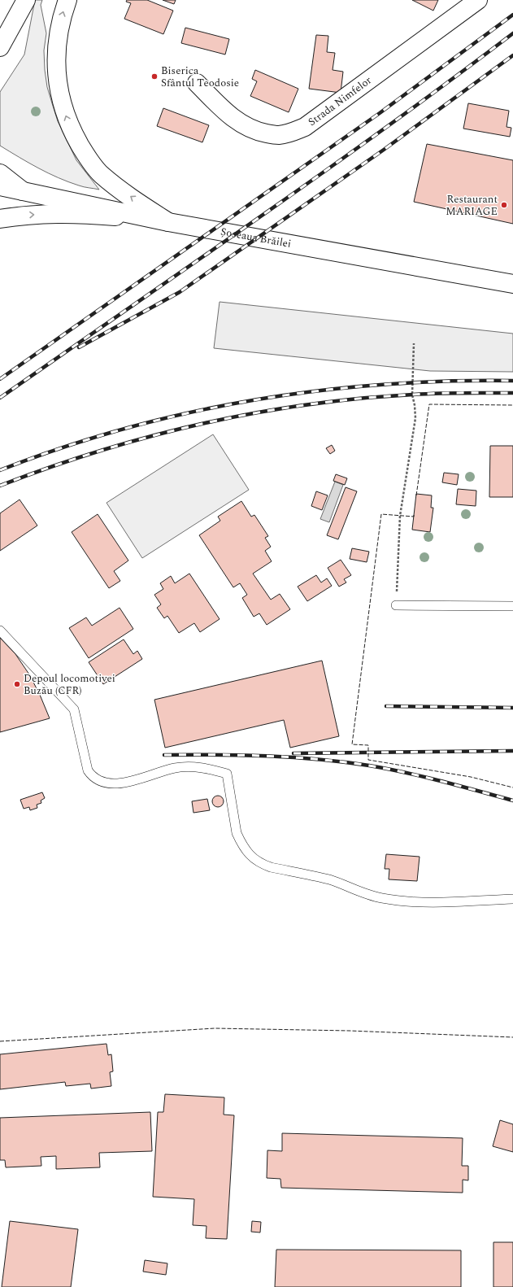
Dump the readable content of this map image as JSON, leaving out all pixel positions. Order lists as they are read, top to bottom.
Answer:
{
  "streets": {
    "main road": ["Strada Nimfelor", "Șoseaua Brăilei"]
  },
  "places": ["Biserica Sfântul Teodosie", "Restaurant MARIAGE", "Depoul locomotivei Buzău (CFR)"]
}
